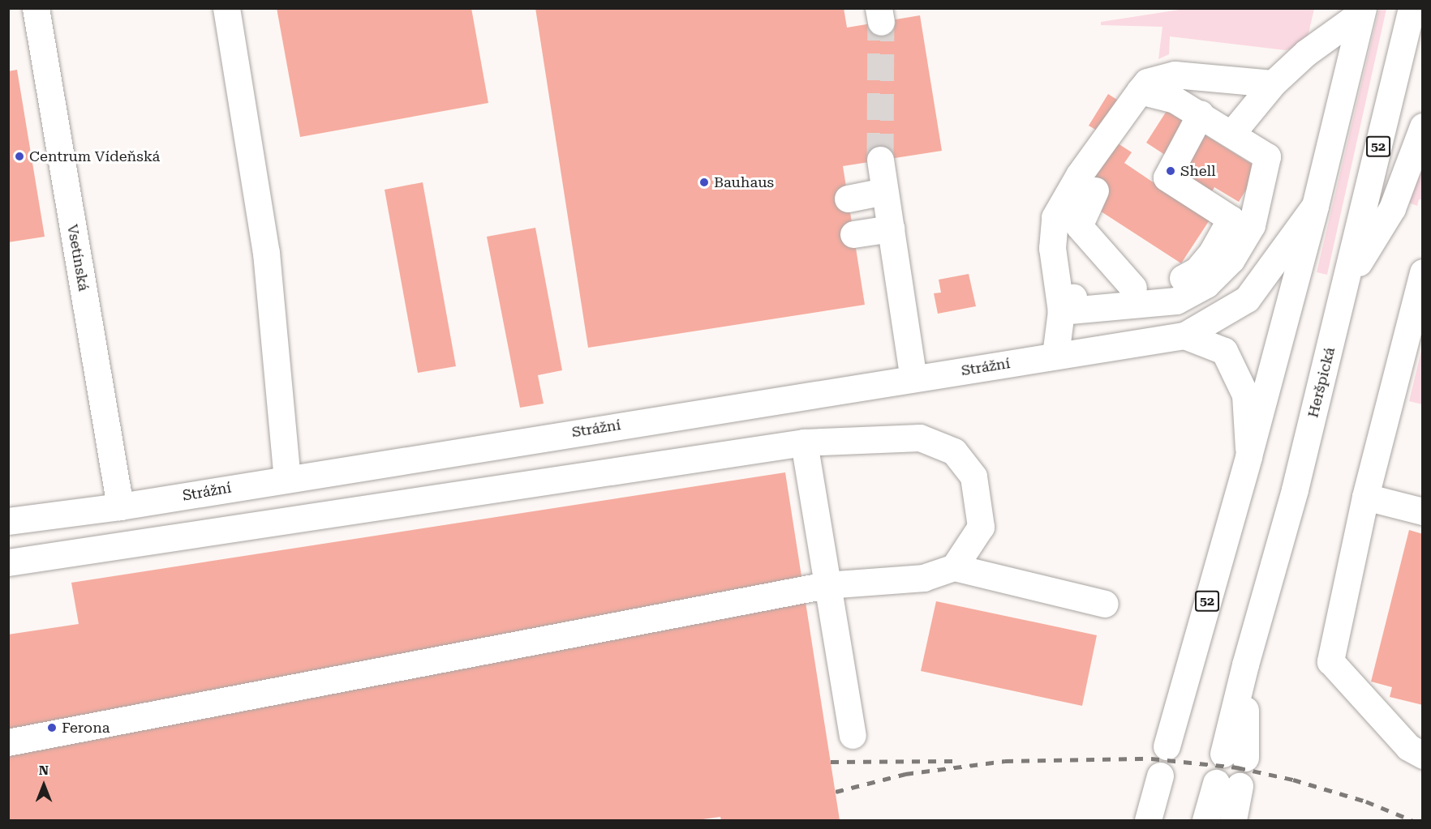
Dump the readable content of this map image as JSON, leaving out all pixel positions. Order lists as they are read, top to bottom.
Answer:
{
  "streets": {
    "street": [
      "52",
      "Vsetínská",
      "Strážní",
      "Heršpická"
    ]
  },
  "crossings": [
    ["52", "Strážní"],
    ["Vsetínská", "Strážní"]
  ],
  "places": [
    "Centrum Vídeňská",
    "Shell",
    "Bauhaus",
    "Ferona"
  ],
  "north": "top"
}
